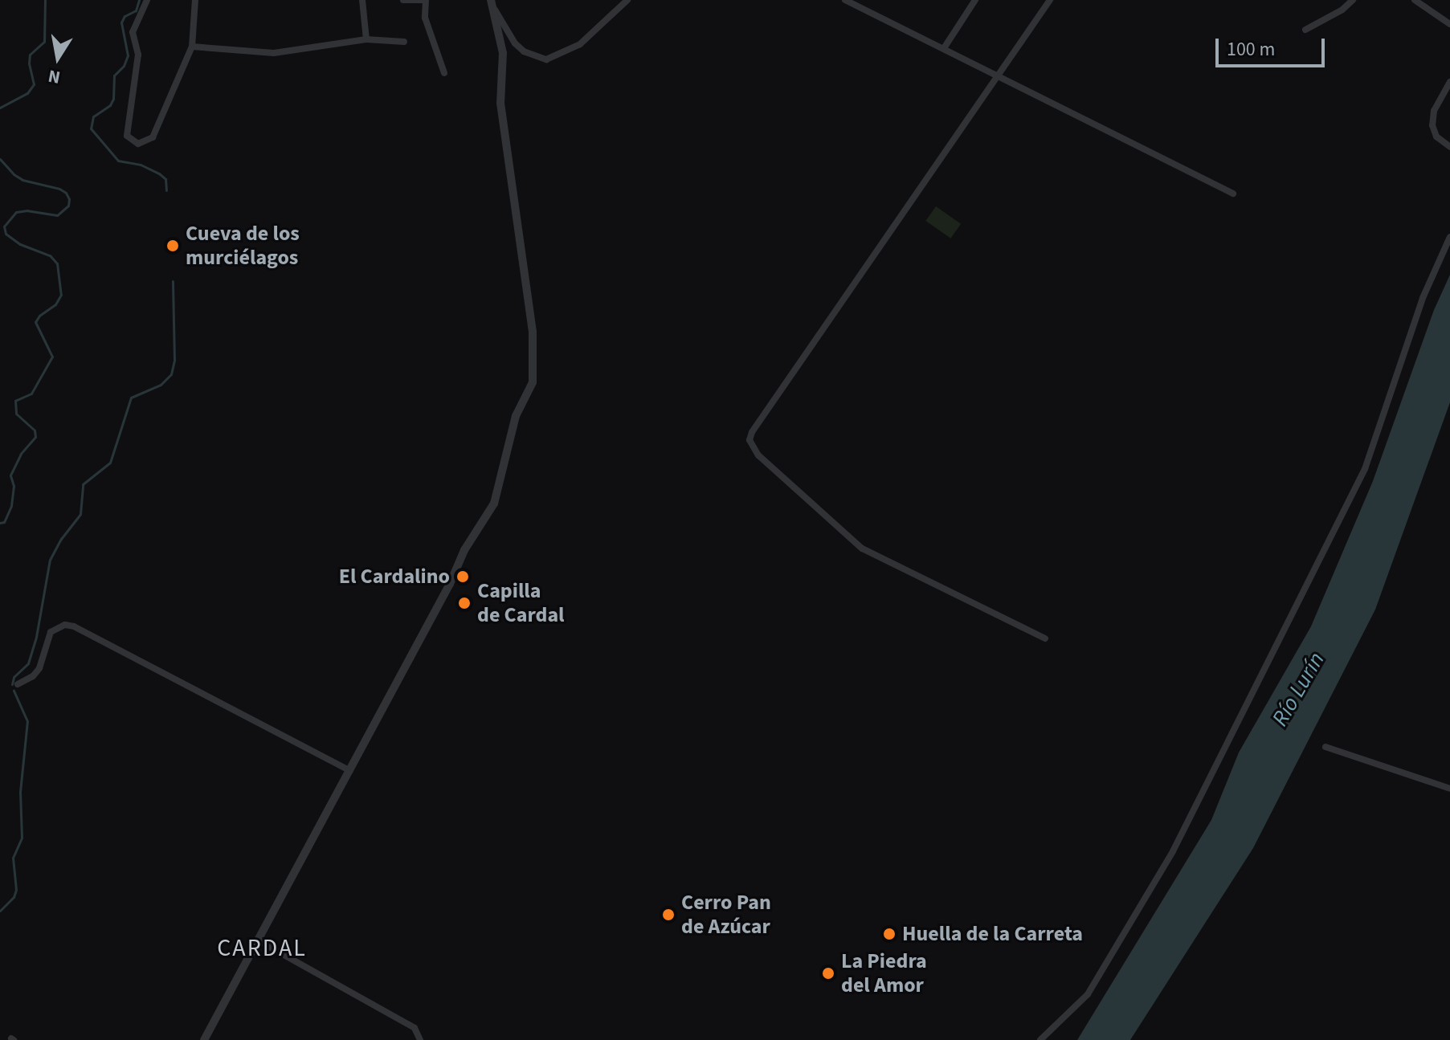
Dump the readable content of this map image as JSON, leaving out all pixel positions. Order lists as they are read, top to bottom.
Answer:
{
  "districts": ["CARDAL"],
  "water": ["Río Lurín"],
  "places": [
    "Cueva de los murciélagos",
    "El Cardalino",
    "Capilla de Cardal",
    "Cerro Pan de Azúcar",
    "Huella de la Carreta",
    "La Piedra del Amor"
  ],
  "scale_bar": "100 m",
  "north": "bottom"
}
